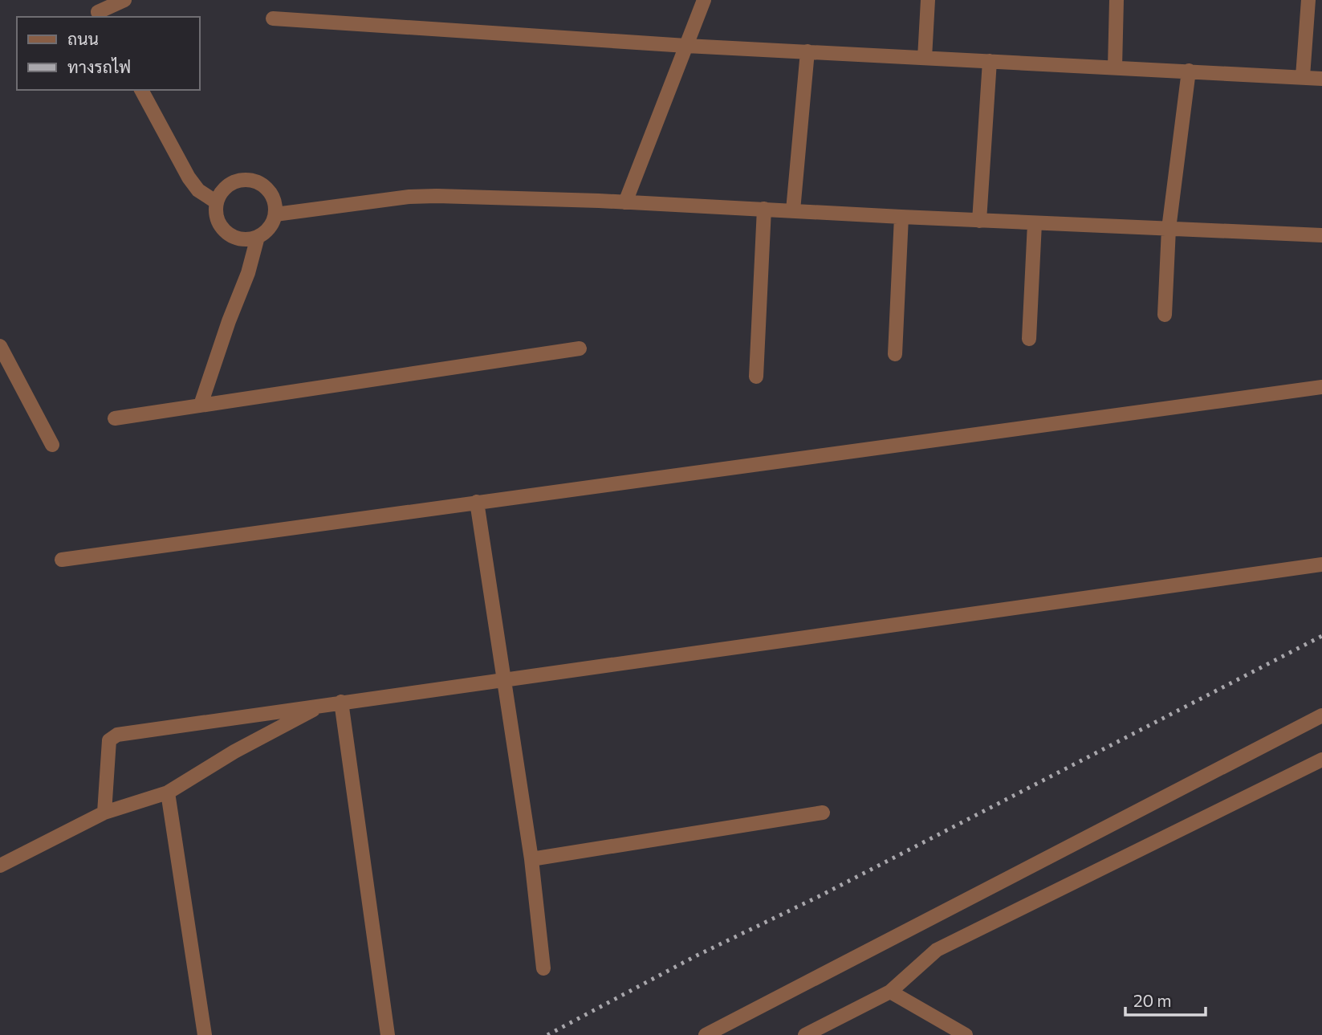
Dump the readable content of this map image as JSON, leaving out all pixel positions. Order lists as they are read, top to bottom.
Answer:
{
  "legend": ["ถนน", "ทางรถไฟ"],
  "scale_bar": "20 m"
}
